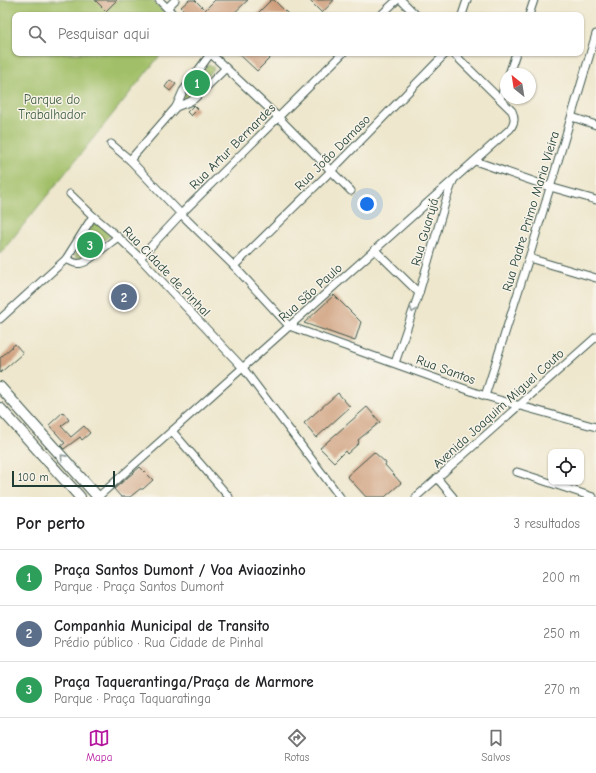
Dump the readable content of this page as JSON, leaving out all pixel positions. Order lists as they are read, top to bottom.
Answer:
{
  "streets": {
    "street": [
      "Rua Artur Bernardes",
      "Rua João Damaso",
      "Rua Padre Primo Maria Vieira",
      "Rua Guarujá",
      "Rua Cidade de Pinhal",
      "Rua São Paulo",
      "Rua Santos",
      "Avenida Joaquim Miguel Couto"
    ]
  },
  "crossings": [
    ["Rua Artur Bernardes", "Rua Cidade de Pinhal"],
    ["Rua Padre Primo Maria Vieira", "Rua Santos"],
    ["Rua Guarujá", "Rua São Paulo"],
    ["Rua Guarujá", "Rua Santos"],
    ["Rua Cidade de Pinhal", "Rua São Paulo"],
    ["Rua São Paulo", "Rua Santos"],
    ["Rua Santos", "Avenida Joaquim Miguel Couto"]
  ],
  "parks": ["Parque do Trabalhador"],
  "scale_bar": "100 m",
  "north": "top left",
  "page": {
    "search": "Pesquisar aqui",
    "pins": ["1", "3", "2"],
    "scale": "100 m",
    "heading": ["Por perto", "3 resultados"],
    "list": [
      {
        "mark": "1",
        "name": "Praça Santos Dumont / Voa Aviaozinho",
        "note": "Parque · Praça Santos Dumont",
        "value": "200 m"
      },
      {
        "mark": "2",
        "name": "Companhia Municipal de Transito",
        "note": "Prédio público · Rua Cidade de Pinhal",
        "value": "250 m"
      },
      {
        "mark": "3",
        "name": "Praça Taquerantinga/Praça de Marmore",
        "note": "Parque · Praça Taquaratinga",
        "value": "270 m"
      }
    ],
    "nav": ["Mapa", "Rotas", "Salvos"]
  }
}
